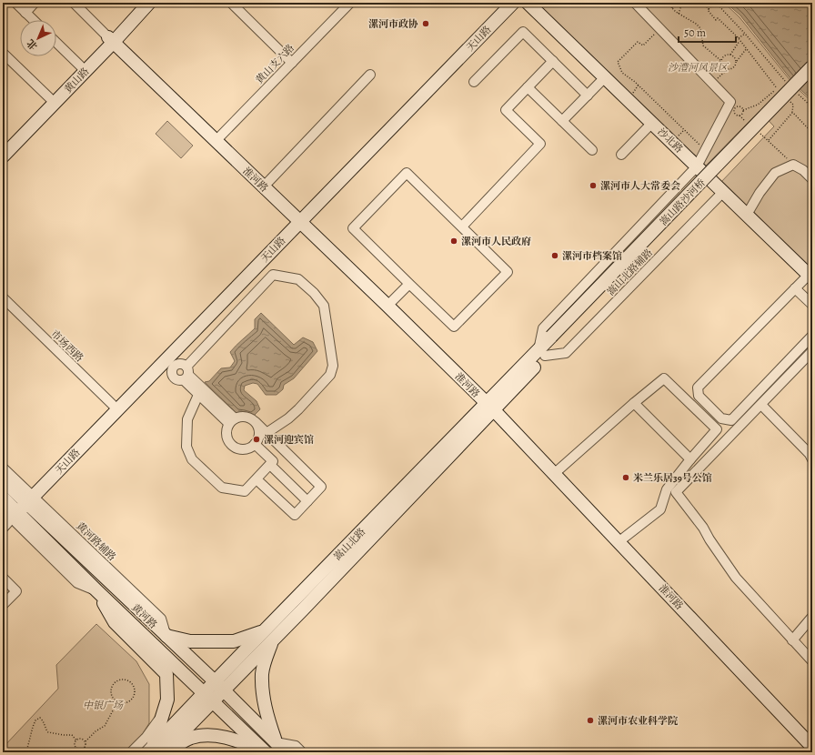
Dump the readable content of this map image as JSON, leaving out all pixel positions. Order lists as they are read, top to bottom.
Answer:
{
  "streets": {
    "main road": [
      "天山路",
      "黄山路",
      "沙北路",
      "淮河路",
      "嵩山路沙河桥",
      "嵩山北路",
      "黄河路"
    ],
    "street": ["黄山支六路", "嵩山北路辅路", "市场西路"]
  },
  "crossings": [
    ["天山路", "淮河路"],
    ["天山路", "市场西路"],
    ["天山路", "黄河路"],
    ["黄山支六路", "淮河路"],
    ["黄山路", "淮河路"],
    ["沙北路", "嵩山北路辅路"],
    ["淮河路", "嵩山北路"],
    ["嵩山路沙河桥", "嵩山北路"],
    ["嵩山北路辅路", "嵩山北路"],
    ["嵩山北路", "黄河路"]
  ],
  "parks": ["沙澧河风景区", "中银广场"],
  "places": [
    "漯河市政协",
    "漯河市人大常委会",
    "漯河市人民政府",
    "漯河市档案馆",
    "漯河迎宾馆",
    "米兰乐居39号公馆",
    "漯河市农业科学院"
  ],
  "scale_bar": "50 m",
  "north": "bottom left"
}
